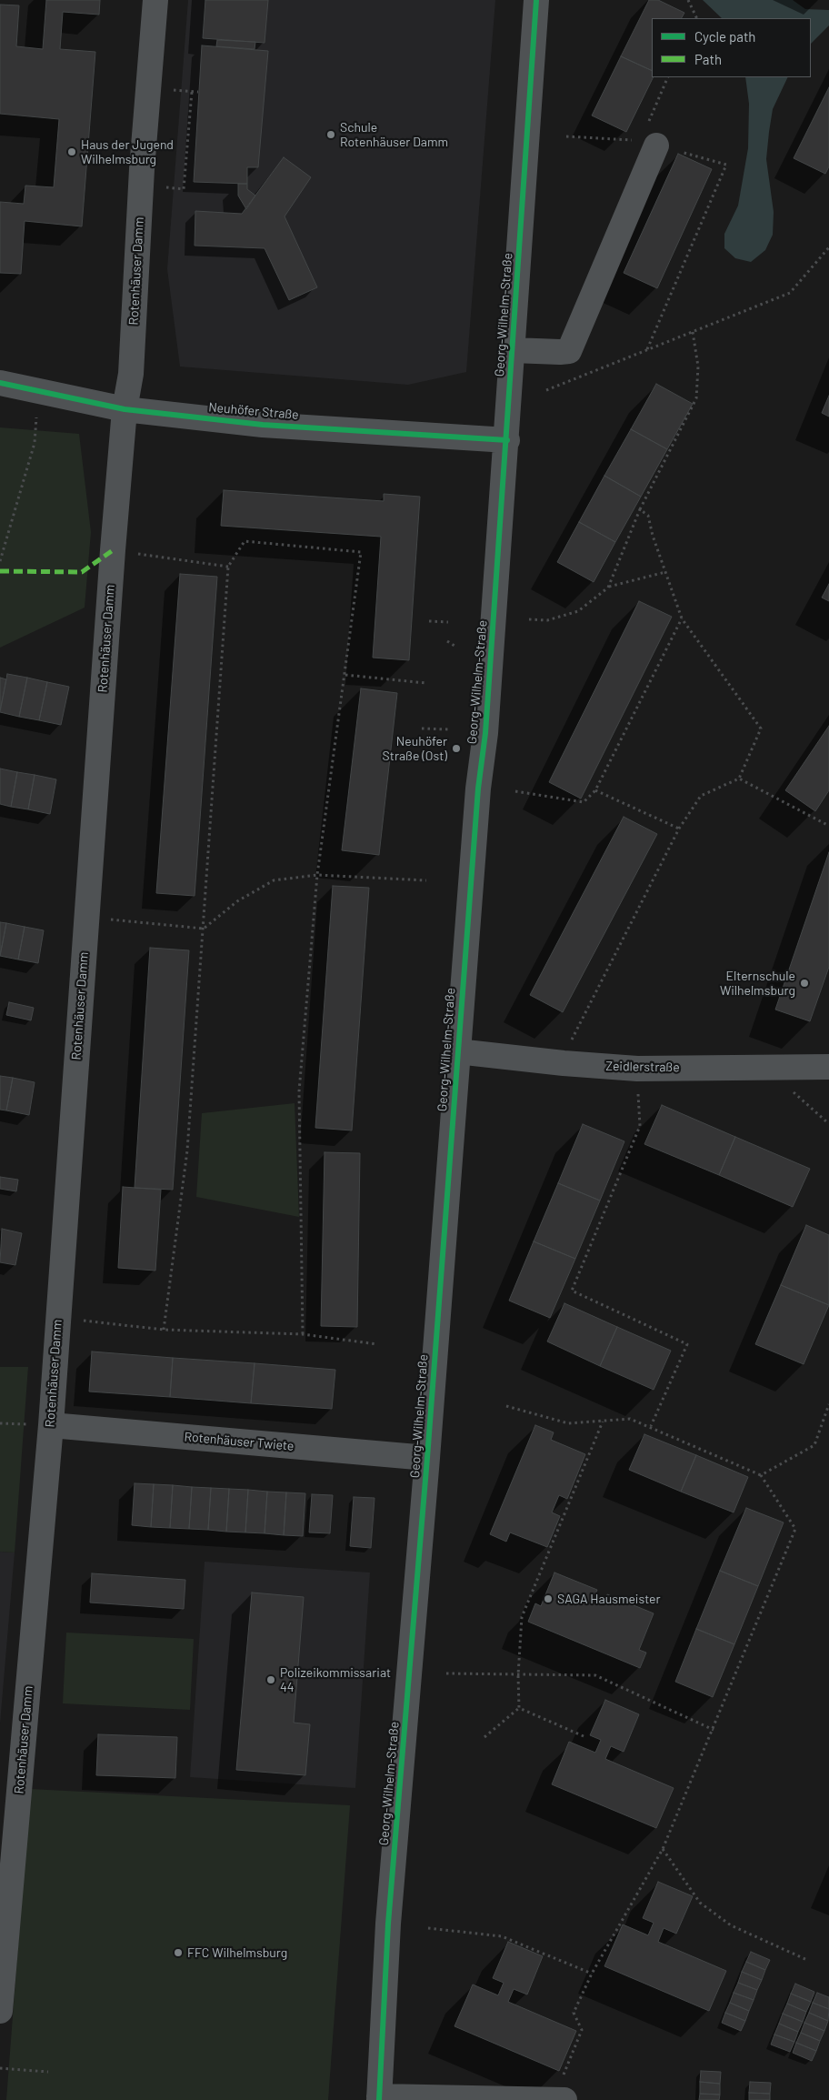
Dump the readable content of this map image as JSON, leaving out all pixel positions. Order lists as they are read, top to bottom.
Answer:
{
  "streets": {
    "street": [
      "Rotenhäuser Damm",
      "Georg-Wilhelm-Straße",
      "Neuhöfer Straße",
      "Zeidlerstraße",
      "Rotenhäuser Twiete"
    ]
  },
  "crossings": [
    ["Rotenhäuser Damm", "Neuhöfer Straße"],
    ["Rotenhäuser Damm", "Rotenhäuser Twiete"],
    ["Georg-Wilhelm-Straße", "Neuhöfer Straße"],
    ["Georg-Wilhelm-Straße", "Zeidlerstraße"],
    ["Georg-Wilhelm-Straße", "Rotenhäuser Twiete"]
  ],
  "places": [
    "Schule Rotenhäuser Damm",
    "Haus der Jugend Wilhelmsburg",
    "Neuhöfer Straße (Ost)",
    "Elternschule Wilhelmsburg",
    "SAGA Hausmeister",
    "Polizeikommissariat 44",
    "FFC Wilhelmsburg"
  ],
  "legend": ["Cycle path", "Path"]
}
